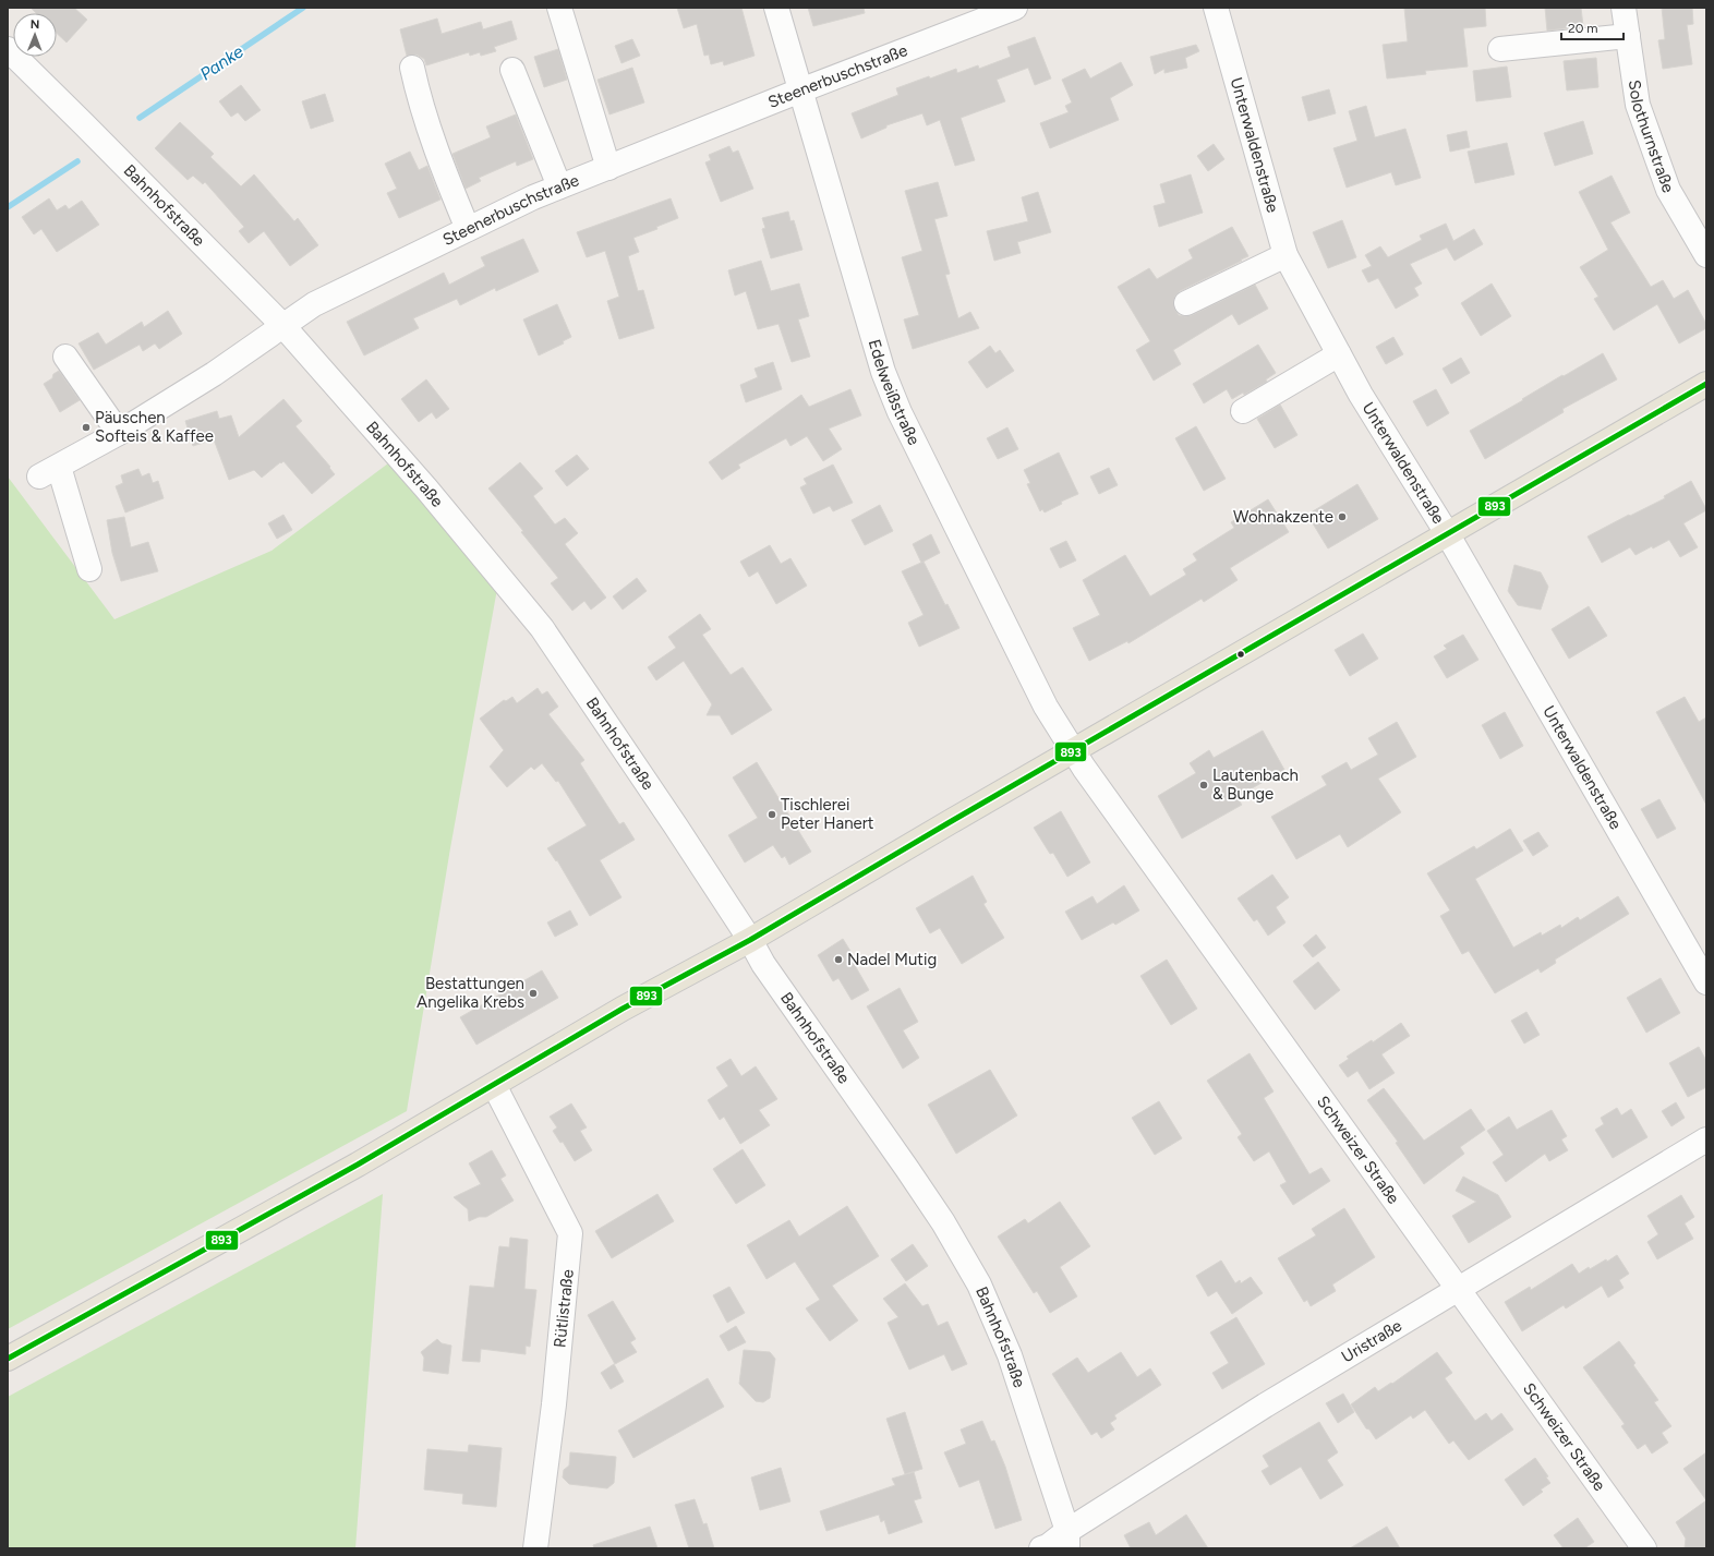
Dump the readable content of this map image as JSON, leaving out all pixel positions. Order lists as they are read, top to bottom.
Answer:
{
  "streets": {
    "street": [
      "Steenerbuschstraße",
      "Solothurnstraße",
      "Unterwaldenstraße",
      "Bahnhofstraße",
      "Edelweißstraße",
      "Schweizer Straße",
      "Rütlistraße",
      "Uristraße"
    ]
  },
  "crossings": [
    ["Steenerbuschstraße", "Bahnhofstraße"],
    ["Steenerbuschstraße", "Edelweißstraße"],
    ["Bahnhofstraße", "Uristraße"],
    ["Edelweißstraße", "Schweizer Straße"],
    ["Schweizer Straße", "Uristraße"]
  ],
  "water": ["Panke"],
  "places": [
    "Päuschen Softeis & Kaffee",
    "Wohnakzente",
    "Lautenbach & Bunge",
    "Tischlerei Peter Hanert",
    "Nadel Mutig",
    "Bestattungen Angelika Krebs"
  ],
  "lines": ["transit line 893"],
  "scale_bar": "20 m",
  "north": "top"
}
